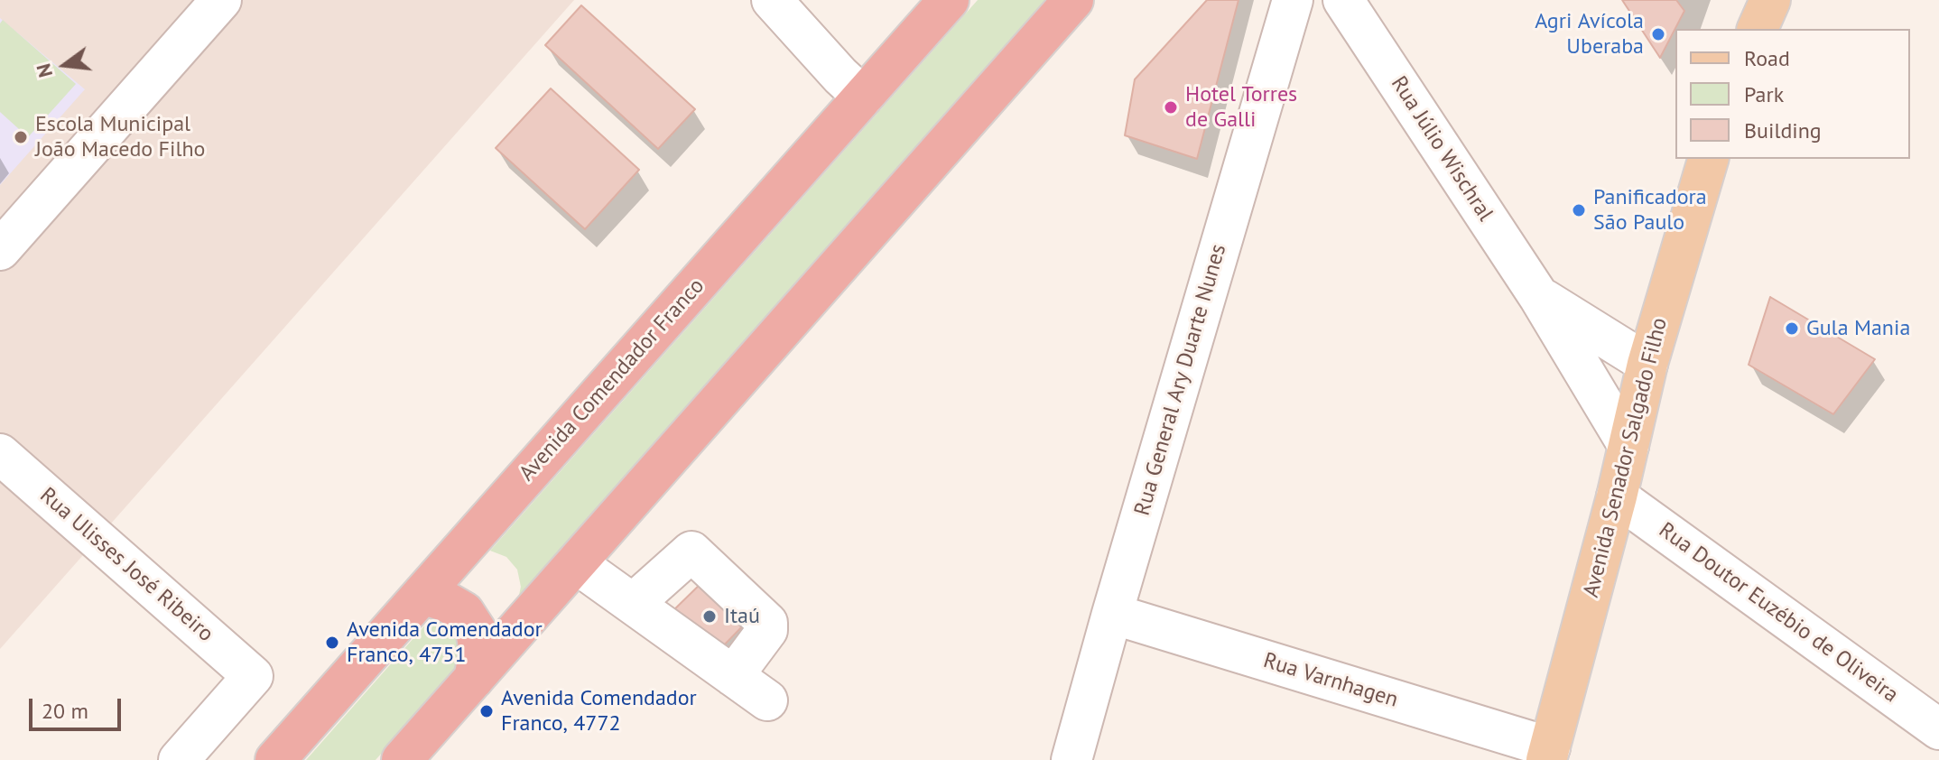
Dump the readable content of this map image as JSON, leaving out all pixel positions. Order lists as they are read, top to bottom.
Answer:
{
  "streets": {
    "highway": ["Avenida Comendador Franco"],
    "main road": ["Avenida Senador Salgado Filho"],
    "street": [
      "Rua Júlio Wischral",
      "Rua General Ary Duarte Nunes",
      "Rua Ulisses José Ribeiro",
      "Rua Doutor Euzébio de Oliveira",
      "Rua Varnhagen"
    ]
  },
  "crossings": [
    ["Rua Júlio Wischral", "Avenida Senador Salgado Filho"],
    ["Rua General Ary Duarte Nunes", "Rua Varnhagen"],
    ["Avenida Senador Salgado Filho", "Rua Doutor Euzébio de Oliveira"],
    ["Avenida Senador Salgado Filho", "Rua Varnhagen"]
  ],
  "places": [
    "Agri Avícola Uberaba",
    "Hotel Torres de Galli",
    "Escola Municipal João Macedo Filho",
    "Panificadora São Paulo",
    "Gula Mania",
    "Itaú",
    "Avenida Comendador Franco, 4751",
    "Avenida Comendador Franco, 4772"
  ],
  "legend": ["Road", "Park", "Building"],
  "scale_bar": "20 m",
  "north": "left"
}
